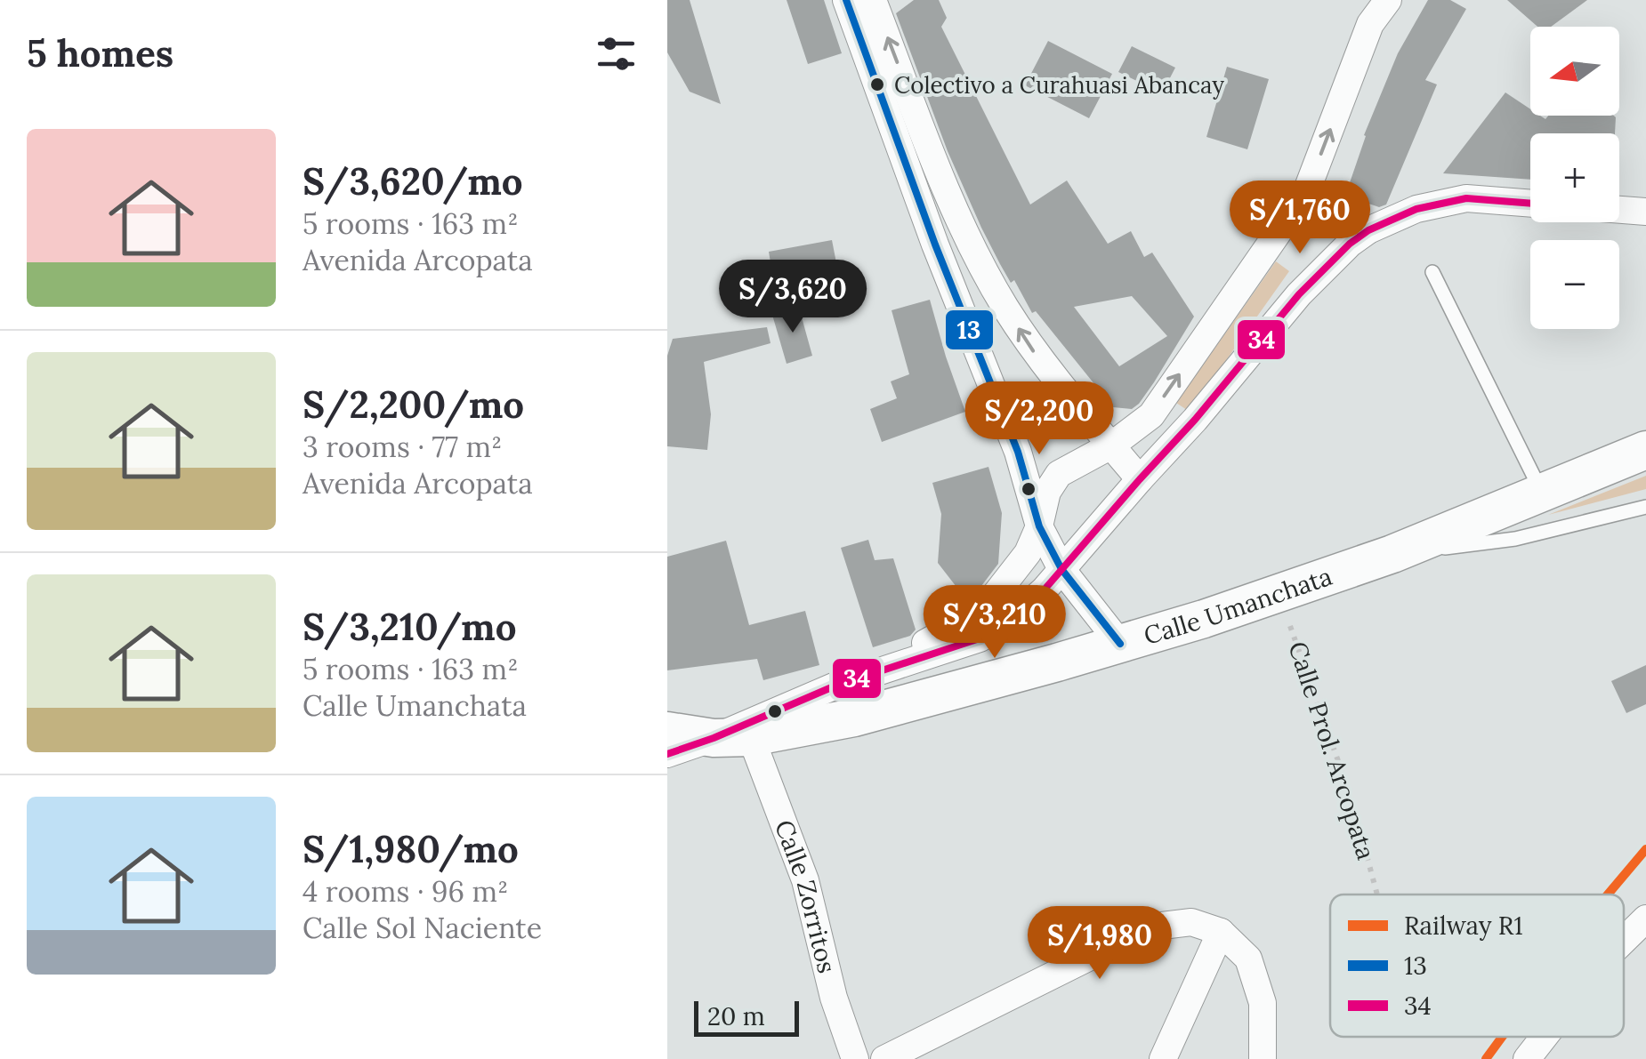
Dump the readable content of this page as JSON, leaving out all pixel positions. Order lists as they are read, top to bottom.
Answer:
{
  "streets": {
    "main road": ["Calle Umanchata"],
    "street": ["Calle Zorritos"],
    "path": ["Calle Prol. Arcopata"]
  },
  "crossings": [
    ["Calle Umanchata", "Calle Prol. Arcopata"],
    ["Calle Umanchata", "Calle Zorritos"]
  ],
  "places": ["Colectivo a Curahuasi Abancay"],
  "lines": ["transit line 13", "transit line 34", "rail line R1"],
  "legend": ["Railway R1", "13", "34"],
  "scale_bar": "20 m",
  "north": "left",
  "page": {
    "heading": "5 homes",
    "map_buttons": ["+", "−"],
    "list": [
      {
        "name": "S/3,620/mo",
        "note": "5 rooms · 163 m² · Avenida Arcopata"
      },
      {
        "name": "S/2,200/mo",
        "note": "3 rooms · 77 m² · Avenida Arcopata"
      },
      {
        "name": "S/3,210/mo",
        "note": "5 rooms · 163 m² · Calle Umanchata"
      },
      {
        "name": "S/1,980/mo",
        "note": "4 rooms · 96 m² · Calle Sol Naciente"
      }
    ],
    "price": [
      "S/1,760",
      "S/3,620",
      "S/2,200",
      "S/3,210",
      "S/1,980"
    ],
    "scale": "20 m"
  }
}
